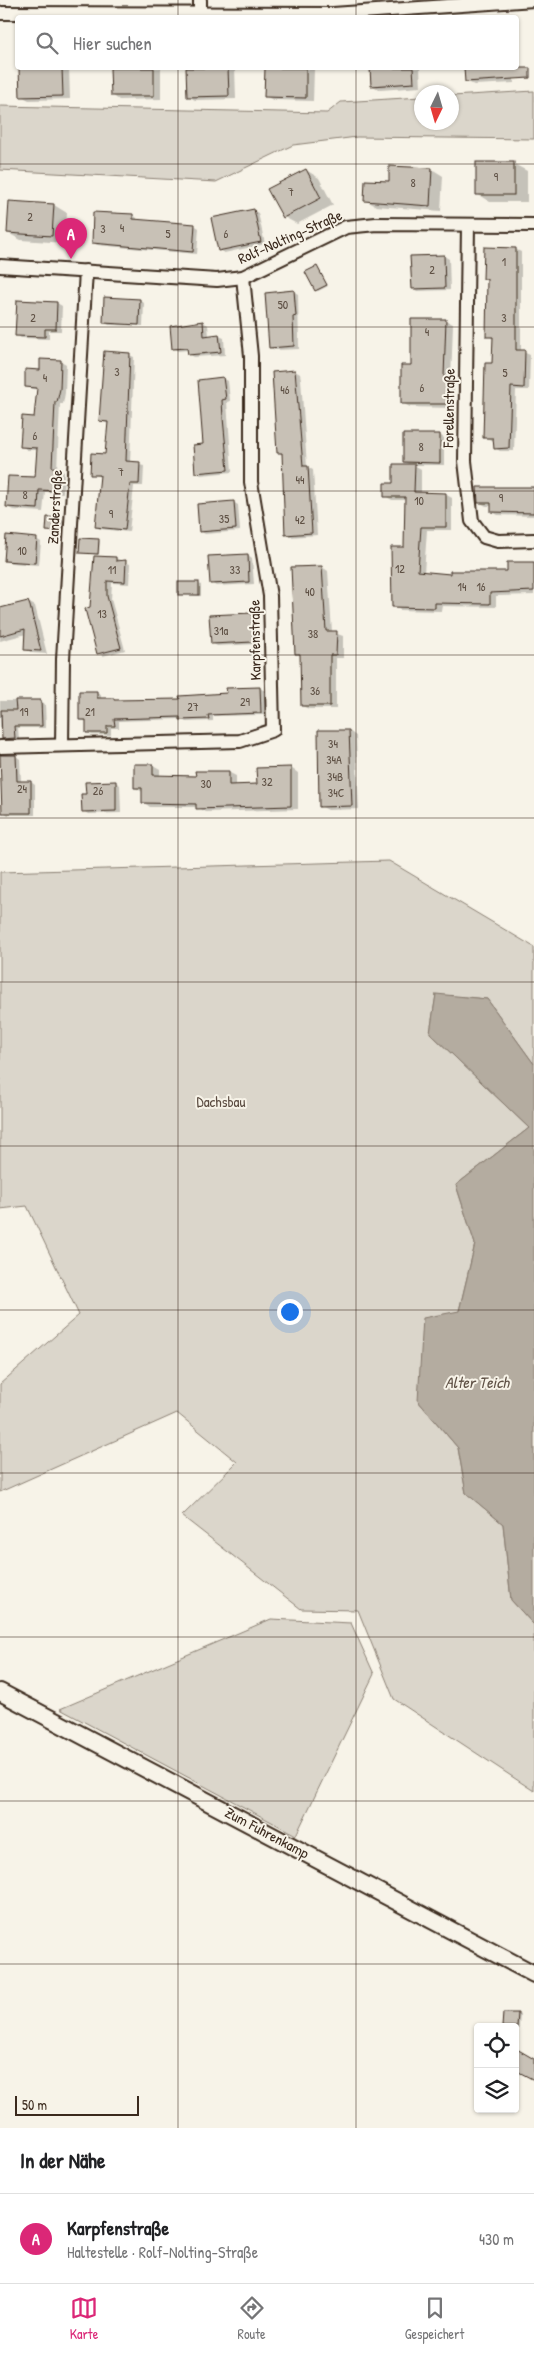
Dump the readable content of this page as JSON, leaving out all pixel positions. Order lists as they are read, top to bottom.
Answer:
{
  "streets": {
    "street": [
      "Rolf-Nolting-Straße",
      "Forellenstraße",
      "Zanderstraße",
      "Karpfenstraße",
      "Zum Fuhrenkamp"
    ]
  },
  "crossings": [
    ["Rolf-Nolting-Straße", "Forellenstraße"],
    ["Rolf-Nolting-Straße", "Zanderstraße"],
    ["Rolf-Nolting-Straße", "Karpfenstraße"],
    ["Zanderstraße", "Karpfenstraße"]
  ],
  "water": ["Alter Teich"],
  "parks": ["Dachsbau"],
  "house_numbers": [
    "9",
    "8",
    "7",
    "2",
    "4",
    "3",
    "5",
    "6",
    "1",
    "2",
    "50",
    "2",
    "3",
    "4",
    "3",
    "5",
    "4",
    "6",
    "46",
    "6",
    "8",
    "7",
    "44",
    "8",
    "9",
    "10",
    "9",
    "35",
    "42",
    "10",
    "12",
    "11",
    "33",
    "14",
    "16",
    "40",
    "13",
    "31a",
    "38",
    "36",
    "29",
    "27",
    "19",
    "21",
    "34",
    "34A",
    "34B",
    "32",
    "30",
    "24",
    "26",
    "34C"
  ],
  "scale_bar": "50 m",
  "north": "bottom",
  "page": {
    "search": "Hier suchen",
    "pins": "A",
    "scale": "50 m",
    "heading": "In der Nähe",
    "list": [
      {
        "mark": "A",
        "name": "Karpfenstraße",
        "note": "Haltestelle · Rolf-Nolting-Straße",
        "value": "430 m"
      }
    ],
    "nav": ["Karte", "Route", "Gespeichert"]
  }
}
